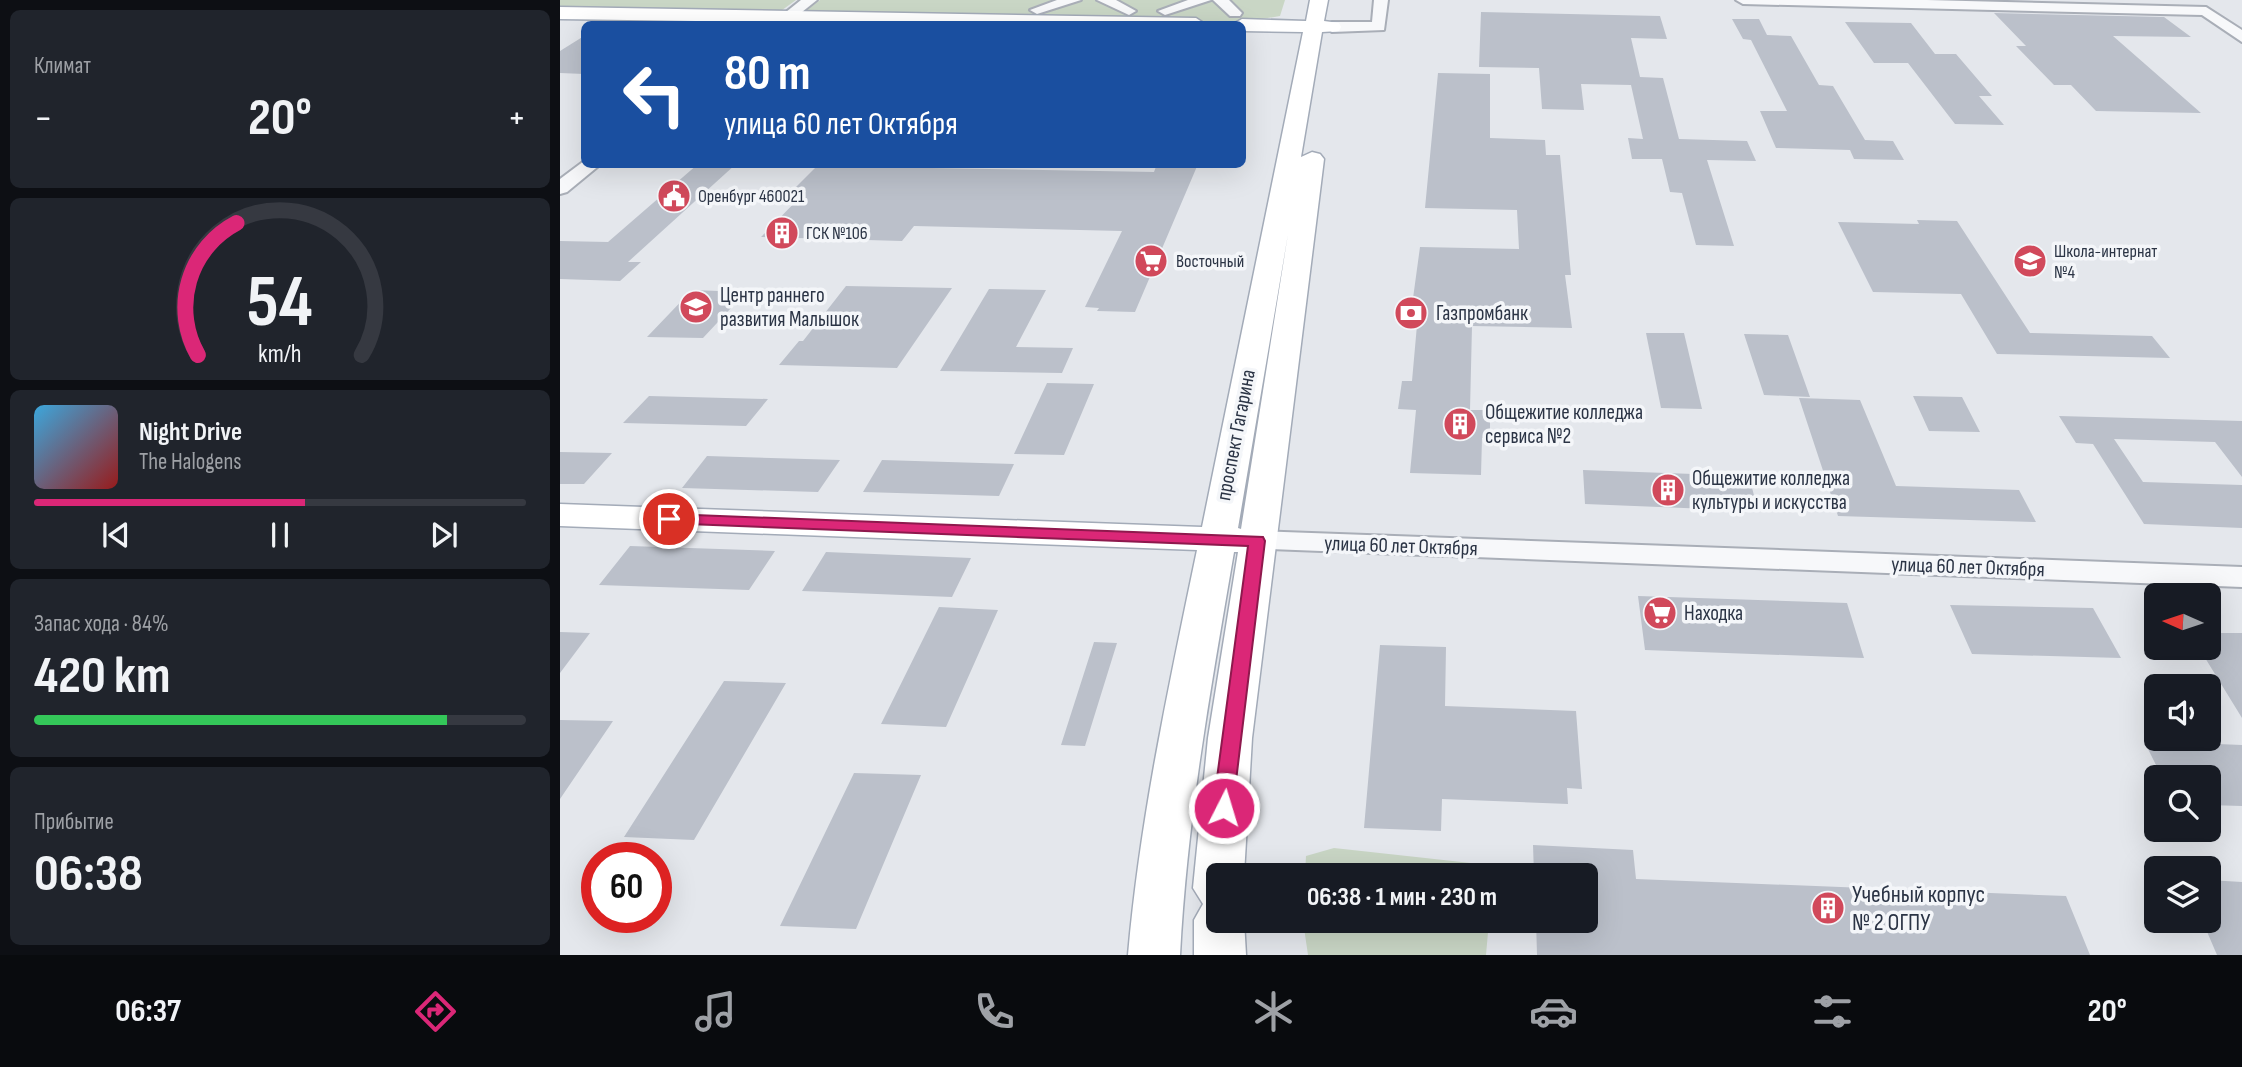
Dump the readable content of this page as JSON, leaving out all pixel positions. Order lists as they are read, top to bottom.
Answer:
{
  "streets": {
    "main road": ["проспект Гагарина", "улица 60 лет Октября"]
  },
  "crossings": [
    ["проспект Гагарина", "улица 60 лет Октября"]
  ],
  "places": {
    "public building": ["Оренбург 460021"],
    "building": [
      "ГСК №106",
      "Общежитие колледжа сервиса №2",
      "Общежитие колледжа культуры и искусства",
      "Учебный корпус № 2 ОГПУ"
    ],
    "supermarket": ["Восточный", "Находка"],
    "school or university": ["Школа-интернат №4", "Центр раннего развития Малышок"],
    "bank": ["Газпромбанк"]
  },
  "north": "left",
  "page": {
    "tile": [
      "Климат",
      ["Запас хода · 84%", "420 km"],
      ["Прибытие", "06:38"]
    ],
    "turn": ["80 m", "улица 60 лет Октября"],
    "heat": ["−", "20°", "+"],
    "song": ["Night Drive", "The Halogens"],
    "limit": "60",
    "trip": "06:38 · 1 мин · 230 m",
    "tabs": ["06:37", "20°"],
    "gauge": ["54", "km/h"]
  }
}
